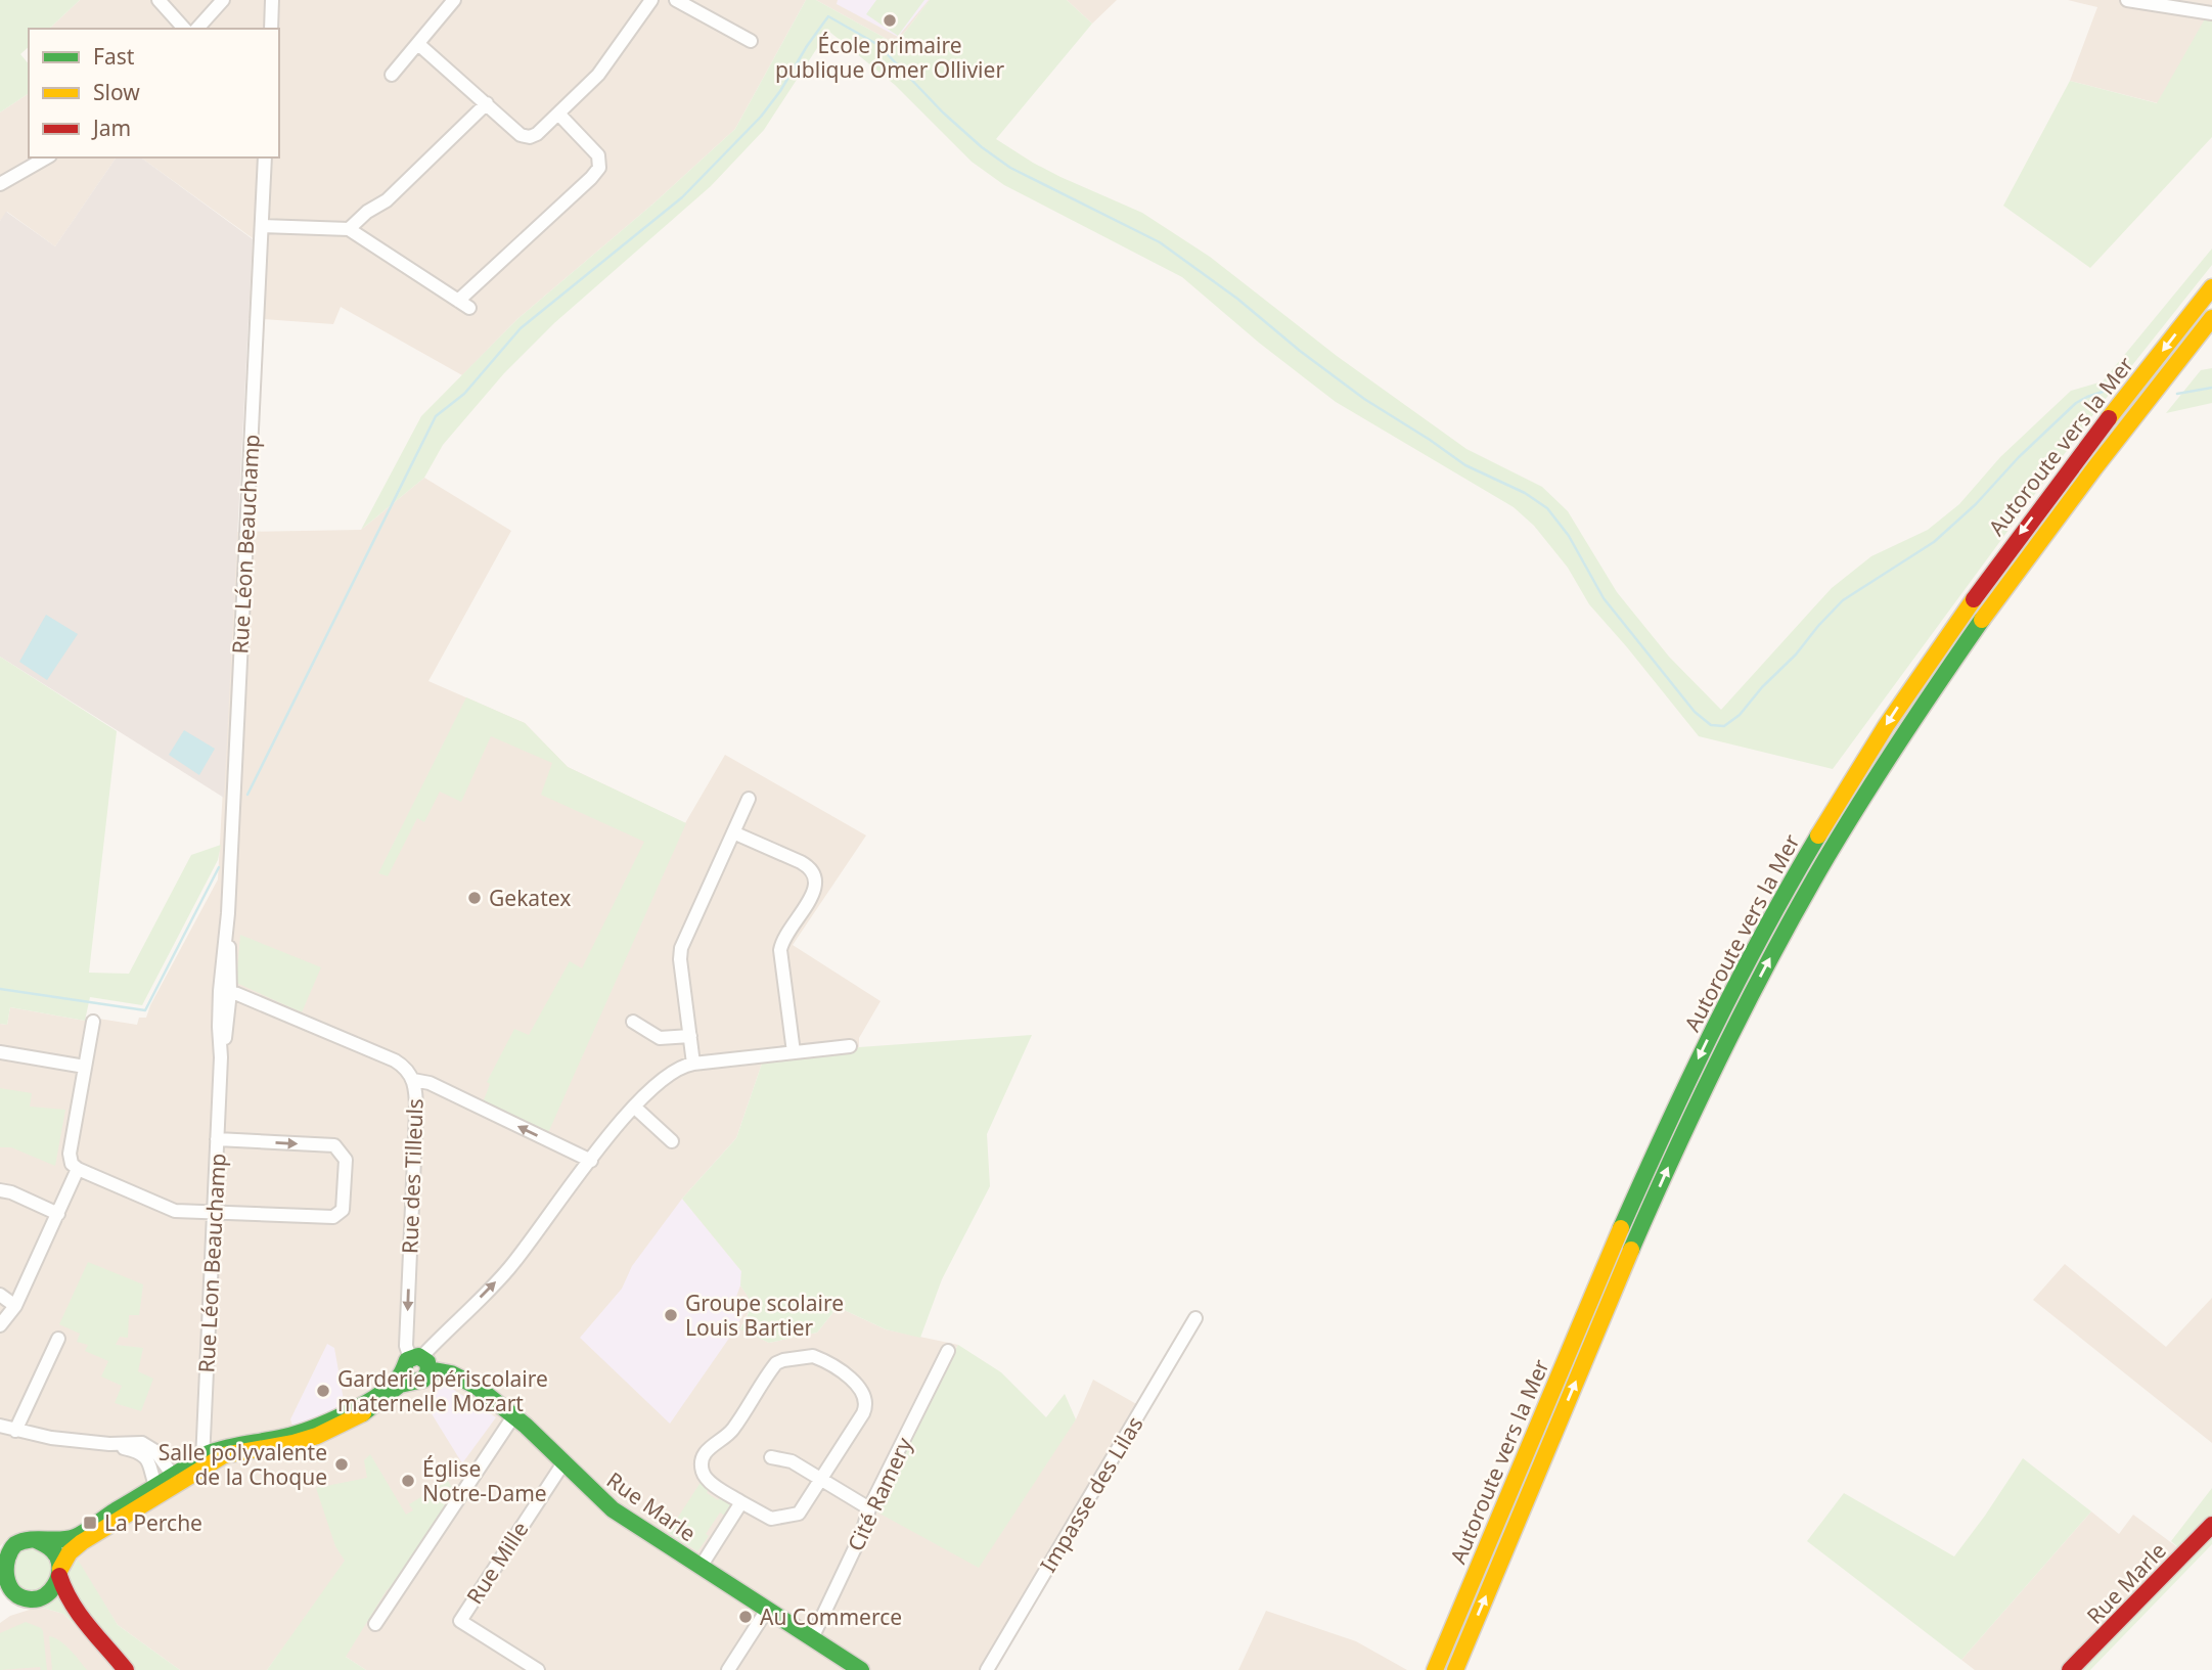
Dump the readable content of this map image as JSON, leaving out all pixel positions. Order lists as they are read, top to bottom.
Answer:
{
  "streets": {
    "main road": ["Autoroute vers la Mer", "Rue Marle"],
    "street": [
      "Rue Léon Beauchamp",
      "Rue des Tilleuls",
      "Cité Ramery",
      "Impasse des Lilas",
      "Rue Mille"
    ]
  },
  "crossings": [
    ["Rue Léon Beauchamp", "Rue des Tilleuls"],
    ["Rue des Tilleuls", "Rue Marle"],
    ["Cité Ramery", "Rue Marle"],
    ["Rue Marle", "Rue Mille"]
  ],
  "one_way": ["Rue des Tilleuls"],
  "places": {
    "other": [
      "École primaire publique Omer Ollivier",
      "Gekatex",
      "Groupe scolaire Louis Bartier",
      "Garderie périscolaire maternelle Mozart",
      "Salle polyvalente de la Choque",
      "Église Notre-Dame",
      "Au Commerce"
    ],
    "transit": ["La Perche"]
  },
  "legend": ["Fast", "Slow", "Jam"]
}
